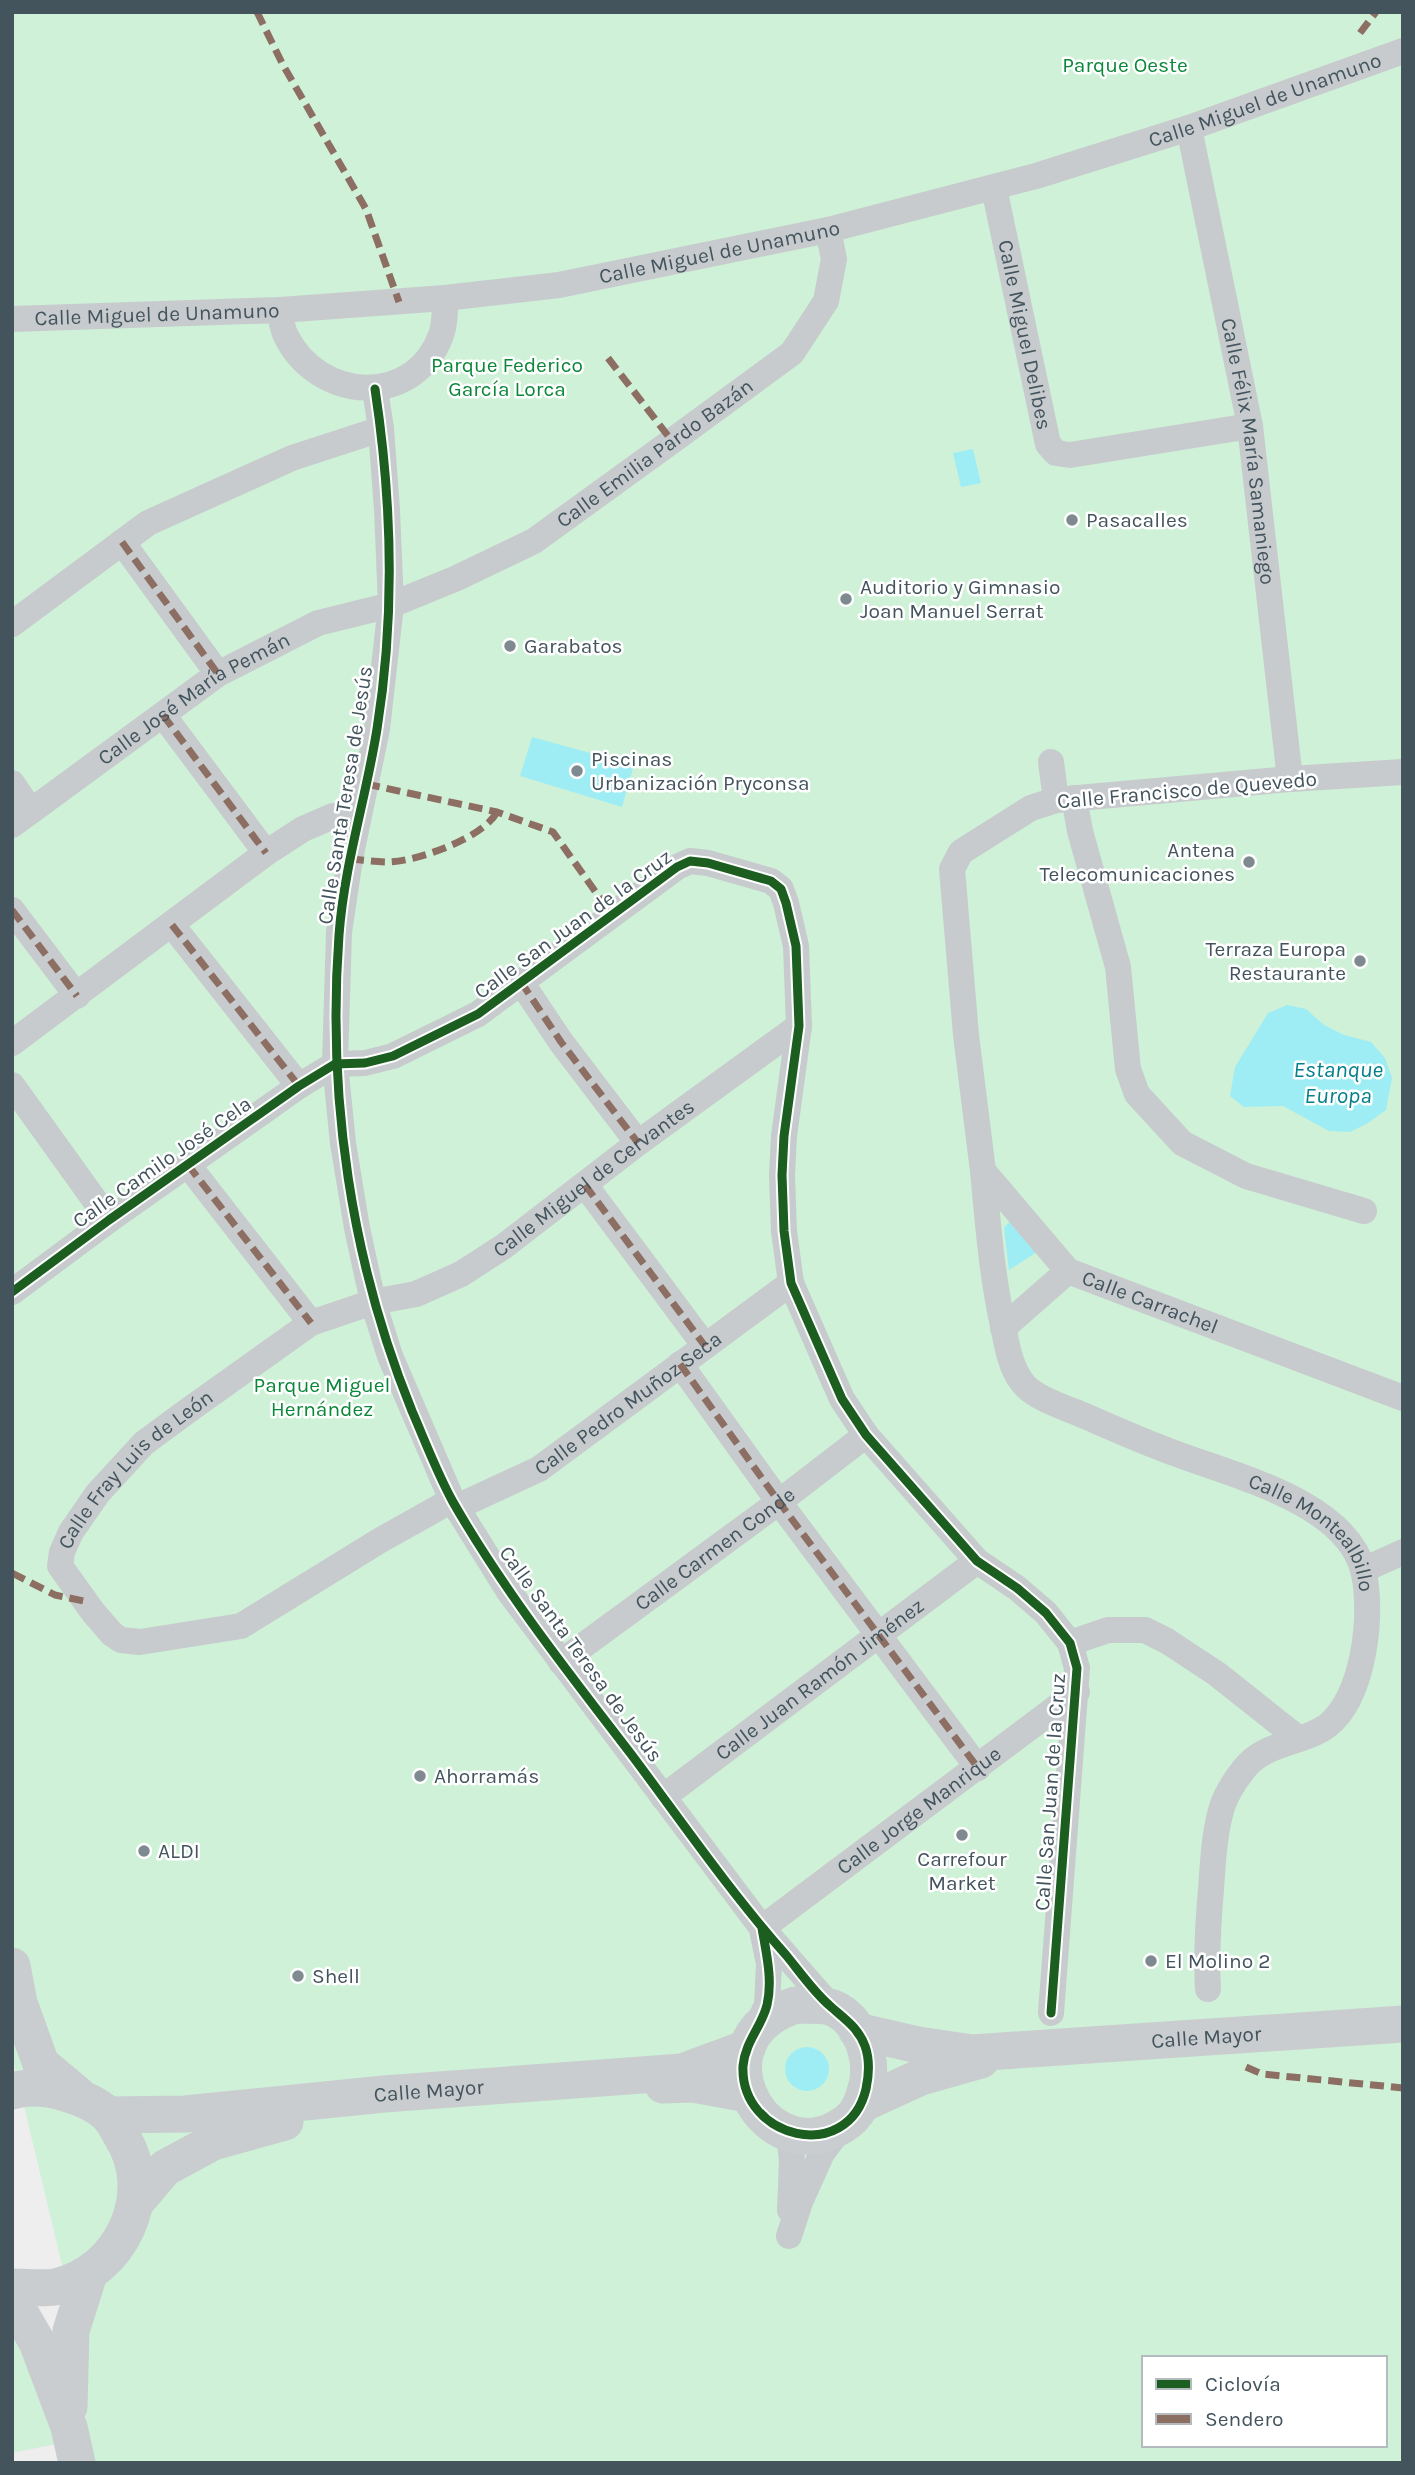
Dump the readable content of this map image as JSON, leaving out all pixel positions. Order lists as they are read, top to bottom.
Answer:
{
  "streets": {
    "street": [
      "Calle Miguel de Unamuno",
      "Calle Miguel Delibes",
      "Calle Félix María Samaniego",
      "Calle Emilia Pardo Bazán",
      "Calle José María Pemán",
      "Calle Francisco de Quevedo",
      "Calle Santa Teresa de Jesús",
      "Calle San Juan de la Cruz",
      "Calle Camilo José Cela",
      "Calle Miguel de Cervantes",
      "Calle Carrachel",
      "Calle Pedro Muñoz Seca",
      "Calle Fray Luis de León",
      "Calle Montealbillo",
      "Calle Carmen Conde",
      "Calle Juan Ramón Jiménez",
      "Calle Jorge Manrique",
      "Calle Mayor"
    ]
  },
  "crossings": [
    ["Calle Miguel de Unamuno", "Calle Miguel Delibes"],
    ["Calle Miguel de Unamuno", "Calle Félix María Samaniego"],
    ["Calle Miguel de Unamuno", "Calle Emilia Pardo Bazán"],
    ["Calle Miguel Delibes", "Calle Félix María Samaniego"],
    ["Calle Félix María Samaniego", "Calle Francisco de Quevedo"],
    ["Calle Emilia Pardo Bazán", "Calle José María Pemán"],
    ["Calle Emilia Pardo Bazán", "Calle Santa Teresa de Jesús"],
    ["Calle José María Pemán", "Calle Santa Teresa de Jesús"],
    ["Calle Francisco de Quevedo", "Calle Carrachel"],
    ["Calle Francisco de Quevedo", "Calle Montealbillo"],
    ["Calle Santa Teresa de Jesús", "Calle San Juan de la Cruz"],
    ["Calle Santa Teresa de Jesús", "Calle Camilo José Cela"],
    ["Calle Santa Teresa de Jesús", "Calle Miguel de Cervantes"],
    ["Calle Santa Teresa de Jesús", "Calle Pedro Muñoz Seca"],
    ["Calle Santa Teresa de Jesús", "Calle Fray Luis de León"],
    ["Calle Santa Teresa de Jesús", "Calle Carmen Conde"],
    ["Calle Santa Teresa de Jesús", "Calle Juan Ramón Jiménez"],
    ["Calle Santa Teresa de Jesús", "Calle Jorge Manrique"],
    ["Calle Santa Teresa de Jesús", "Calle Mayor"],
    ["Calle San Juan de la Cruz", "Calle Camilo José Cela"],
    ["Calle San Juan de la Cruz", "Calle Miguel de Cervantes"],
    ["Calle San Juan de la Cruz", "Calle Pedro Muñoz Seca"],
    ["Calle San Juan de la Cruz", "Calle Carmen Conde"],
    ["Calle San Juan de la Cruz", "Calle Juan Ramón Jiménez"],
    ["Calle San Juan de la Cruz", "Calle Jorge Manrique"],
    ["Calle Miguel de Cervantes", "Calle Fray Luis de León"],
    ["Calle Carrachel", "Calle Montealbillo"],
    ["Calle Pedro Muñoz Seca", "Calle Fray Luis de León"]
  ],
  "water": ["Estanque Europa"],
  "parks": ["Parque Oeste", "Parque Federico García Lorca", "Parque Miguel Hernández"],
  "places": [
    "Pasacalles",
    "Auditorio y Gimnasio Joan Manuel Serrat",
    "Garabatos",
    "Piscinas Urbanización Pryconsa",
    "Antena Telecomunicaciones",
    "Terraza Europa Restaurante",
    "Ahorramás",
    "Carrefour Market",
    "ALDI",
    "El Molino 2",
    "Shell"
  ],
  "legend": ["Ciclovía", "Sendero"]
}
